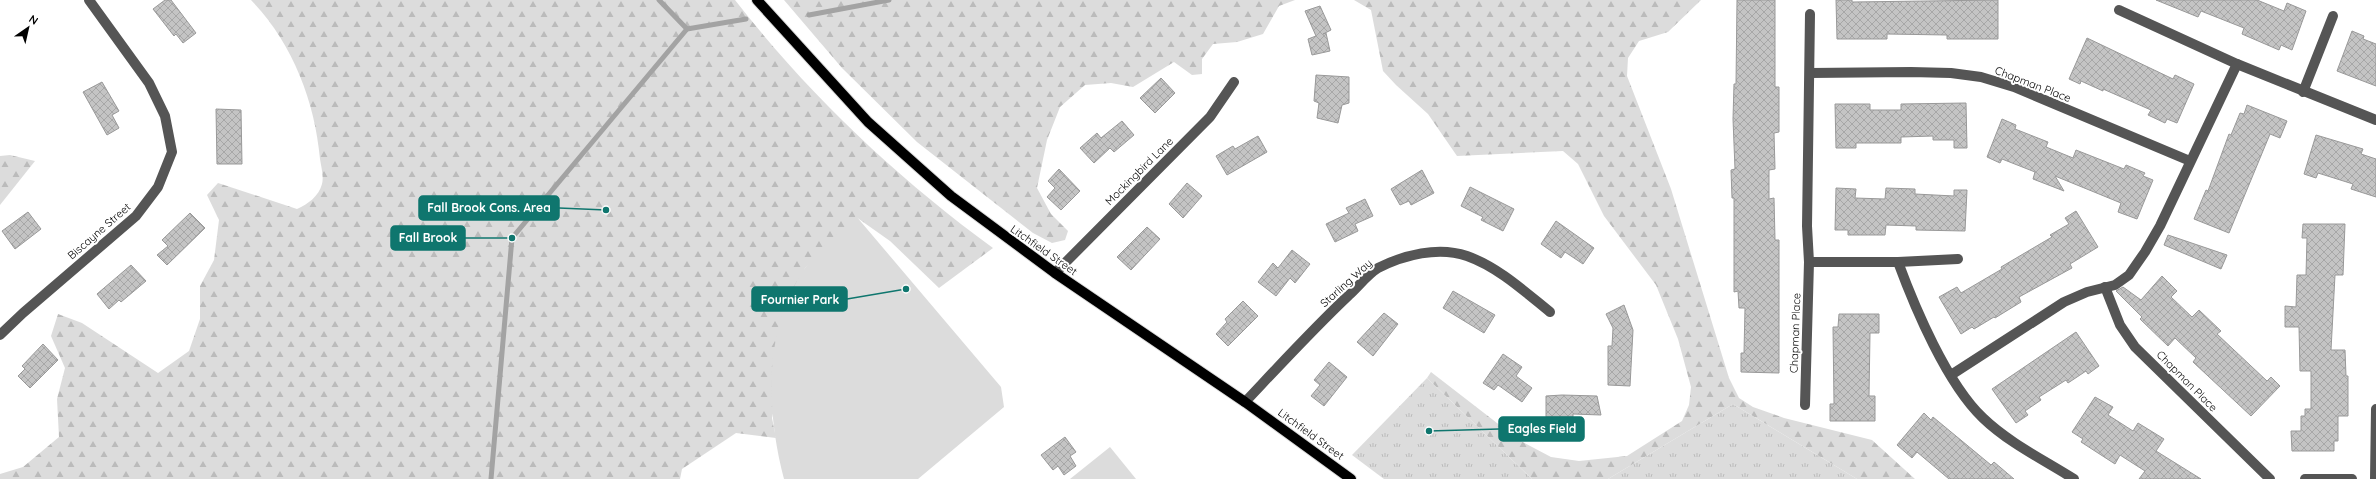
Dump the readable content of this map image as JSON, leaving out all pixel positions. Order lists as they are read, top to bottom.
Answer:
{
  "streets": {
    "main road": ["Litchfield Street"],
    "street": [
      "Chapman Place",
      "Mockingbird Lane",
      "Biscayne Street",
      "Starling Way"
    ]
  },
  "crossings": [
    ["Mockingbird Lane", "Litchfield Street"],
    ["Litchfield Street", "Starling Way"]
  ],
  "places": [
    "Fall Brook Cons. Area",
    "Fall Brook",
    "Fournier Park",
    "Eagles Field"
  ],
  "north": "top right"
}
